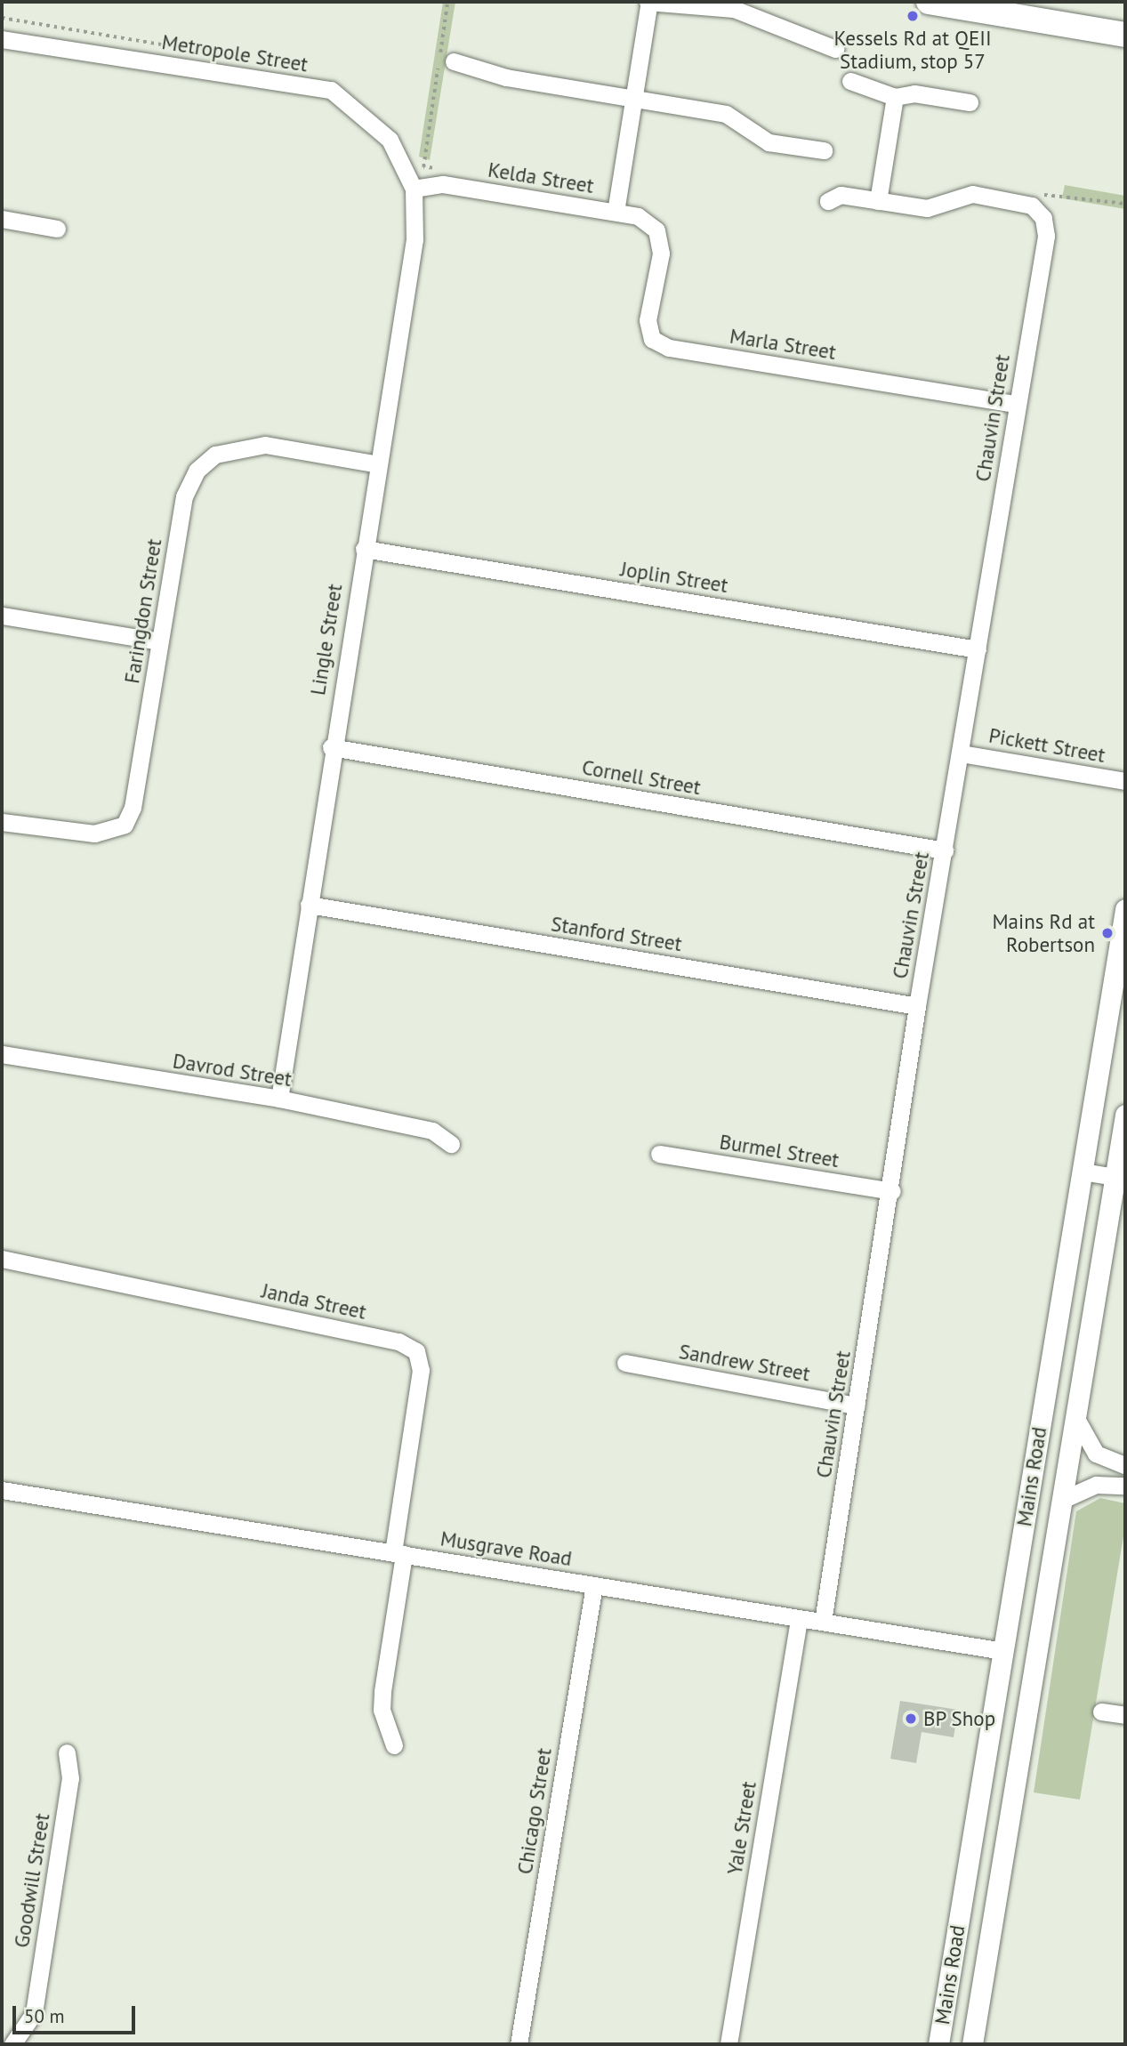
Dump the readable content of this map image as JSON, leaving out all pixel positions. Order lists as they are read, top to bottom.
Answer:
{
  "streets": {
    "main road": ["Mains Road"],
    "street": [
      "Metropole Street",
      "Kelda Street",
      "Marla Street",
      "Chauvin Street",
      "Joplin Street",
      "Faringdon Street",
      "Lingle Street",
      "Pickett Street",
      "Cornell Street",
      "Stanford Street",
      "Davrod Street",
      "Burmel Street",
      "Janda Street",
      "Sandrew Street",
      "Musgrave Road",
      "Chicago Street",
      "Yale Street",
      "Goodwill Street"
    ]
  },
  "crossings": [
    ["Metropole Street", "Kelda Street"],
    ["Metropole Street", "Lingle Street"],
    ["Kelda Street", "Marla Street"],
    ["Kelda Street", "Lingle Street"],
    ["Marla Street", "Chauvin Street"],
    ["Chauvin Street", "Joplin Street"],
    ["Chauvin Street", "Pickett Street"],
    ["Chauvin Street", "Cornell Street"],
    ["Chauvin Street", "Stanford Street"],
    ["Chauvin Street", "Burmel Street"],
    ["Chauvin Street", "Sandrew Street"],
    ["Chauvin Street", "Musgrave Road"],
    ["Joplin Street", "Lingle Street"],
    ["Faringdon Street", "Lingle Street"],
    ["Lingle Street", "Cornell Street"],
    ["Lingle Street", "Stanford Street"],
    ["Lingle Street", "Davrod Street"],
    ["Janda Street", "Musgrave Road"],
    ["Mains Road", "Musgrave Road"],
    ["Musgrave Road", "Chicago Street"],
    ["Musgrave Road", "Yale Street"]
  ],
  "places": ["Kessels Rd at QEII Stadium, stop 57", "Mains Rd at Robertson", "BP Shop"],
  "scale_bar": "50 m"
}
